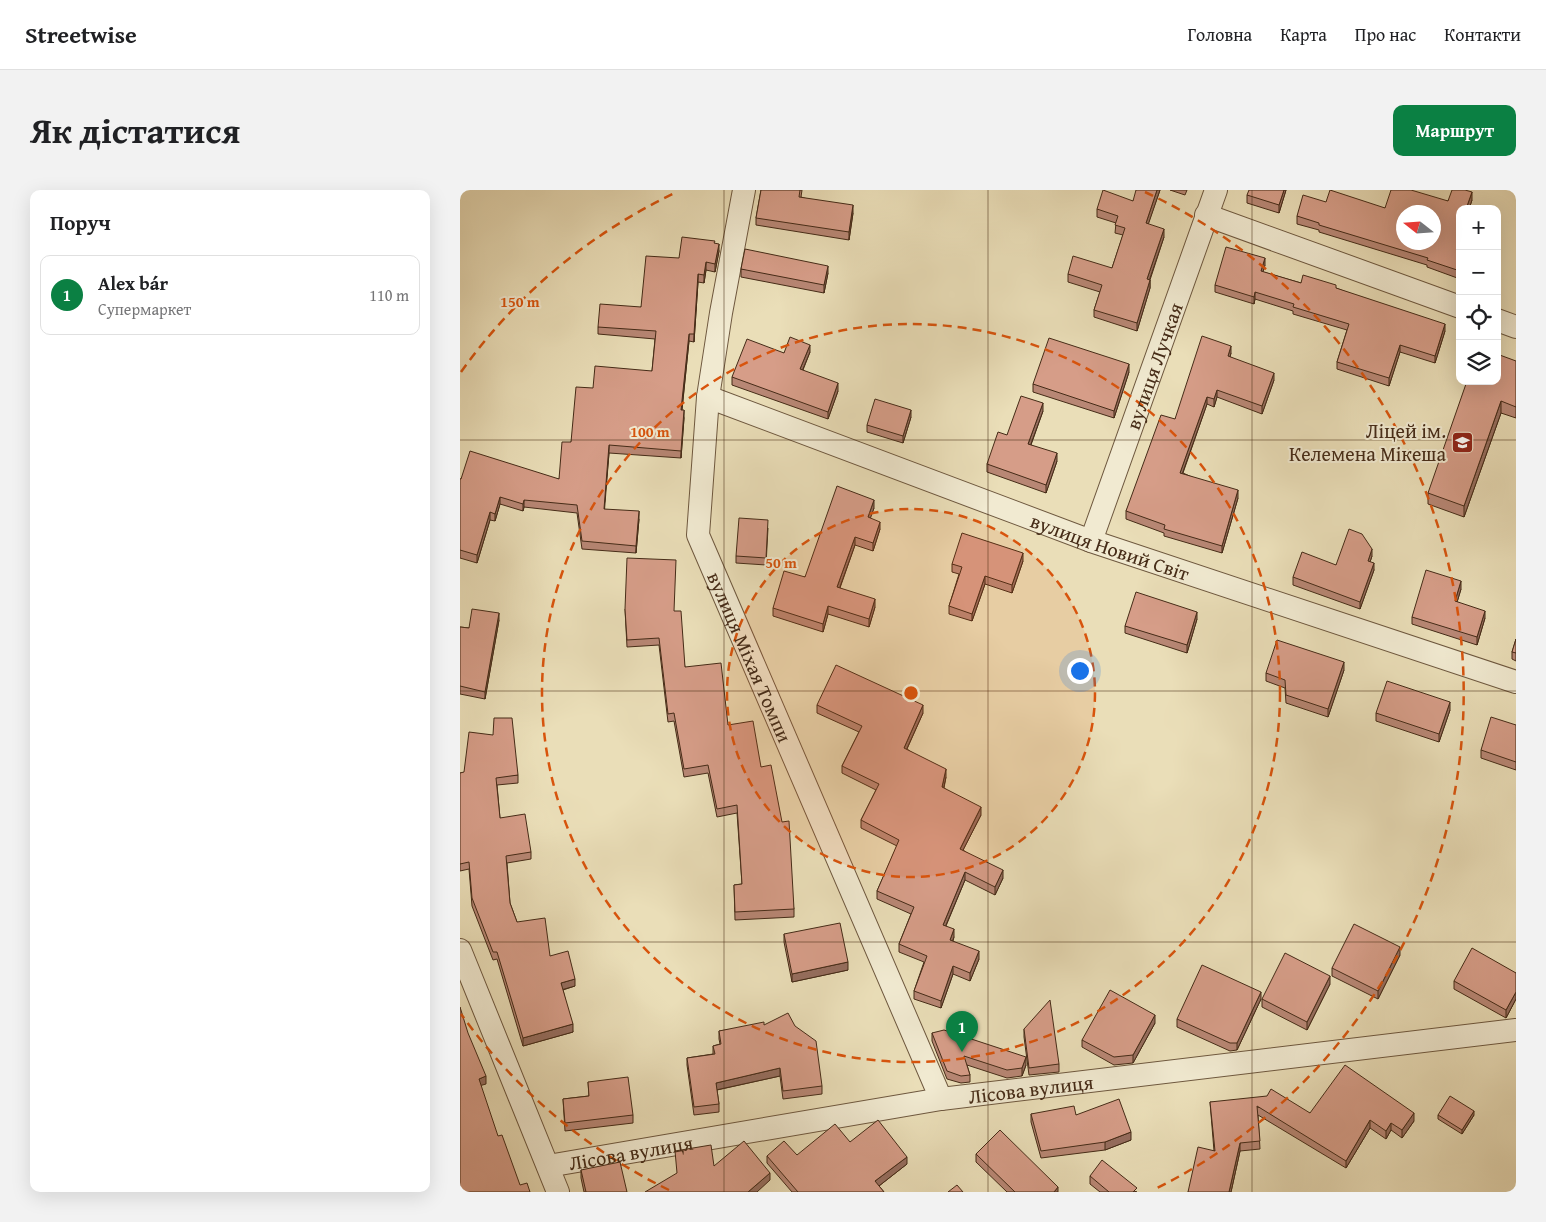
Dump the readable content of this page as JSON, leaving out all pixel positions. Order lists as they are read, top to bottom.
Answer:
{
  "streets": {
    "street": [
      "вулиця Лучкая",
      "вулиця Новий Світ",
      "вулиця Міхая Томпи",
      "Лісова вулиця"
    ]
  },
  "crossings": [
    ["вулиця Лучкая", "вулиця Новий Світ"],
    ["вулиця Новий Світ", "вулиця Міхая Томпи"],
    ["вулиця Міхая Томпи", "Лісова вулиця"]
  ],
  "places": {
    "school or university": ["Ліцей ім. Келемена Мікеша"]
  },
  "north": "left",
  "page": {
    "header": "Streetwise",
    "nav": [
      "Головна",
      "Карта",
      "Про нас",
      "Контакти"
    ],
    "title": "Як дістатися",
    "buttons": "Маршрут",
    "heading": "Поруч",
    "map_buttons": ["+", "−"],
    "list": [
      {
        "mark": "1",
        "name": "Alex bár",
        "note": "Супермаркет",
        "value": "110 m"
      }
    ],
    "pins": "1"
  },
  "rings": ["150 m", "100 m", "50 m"]
}
